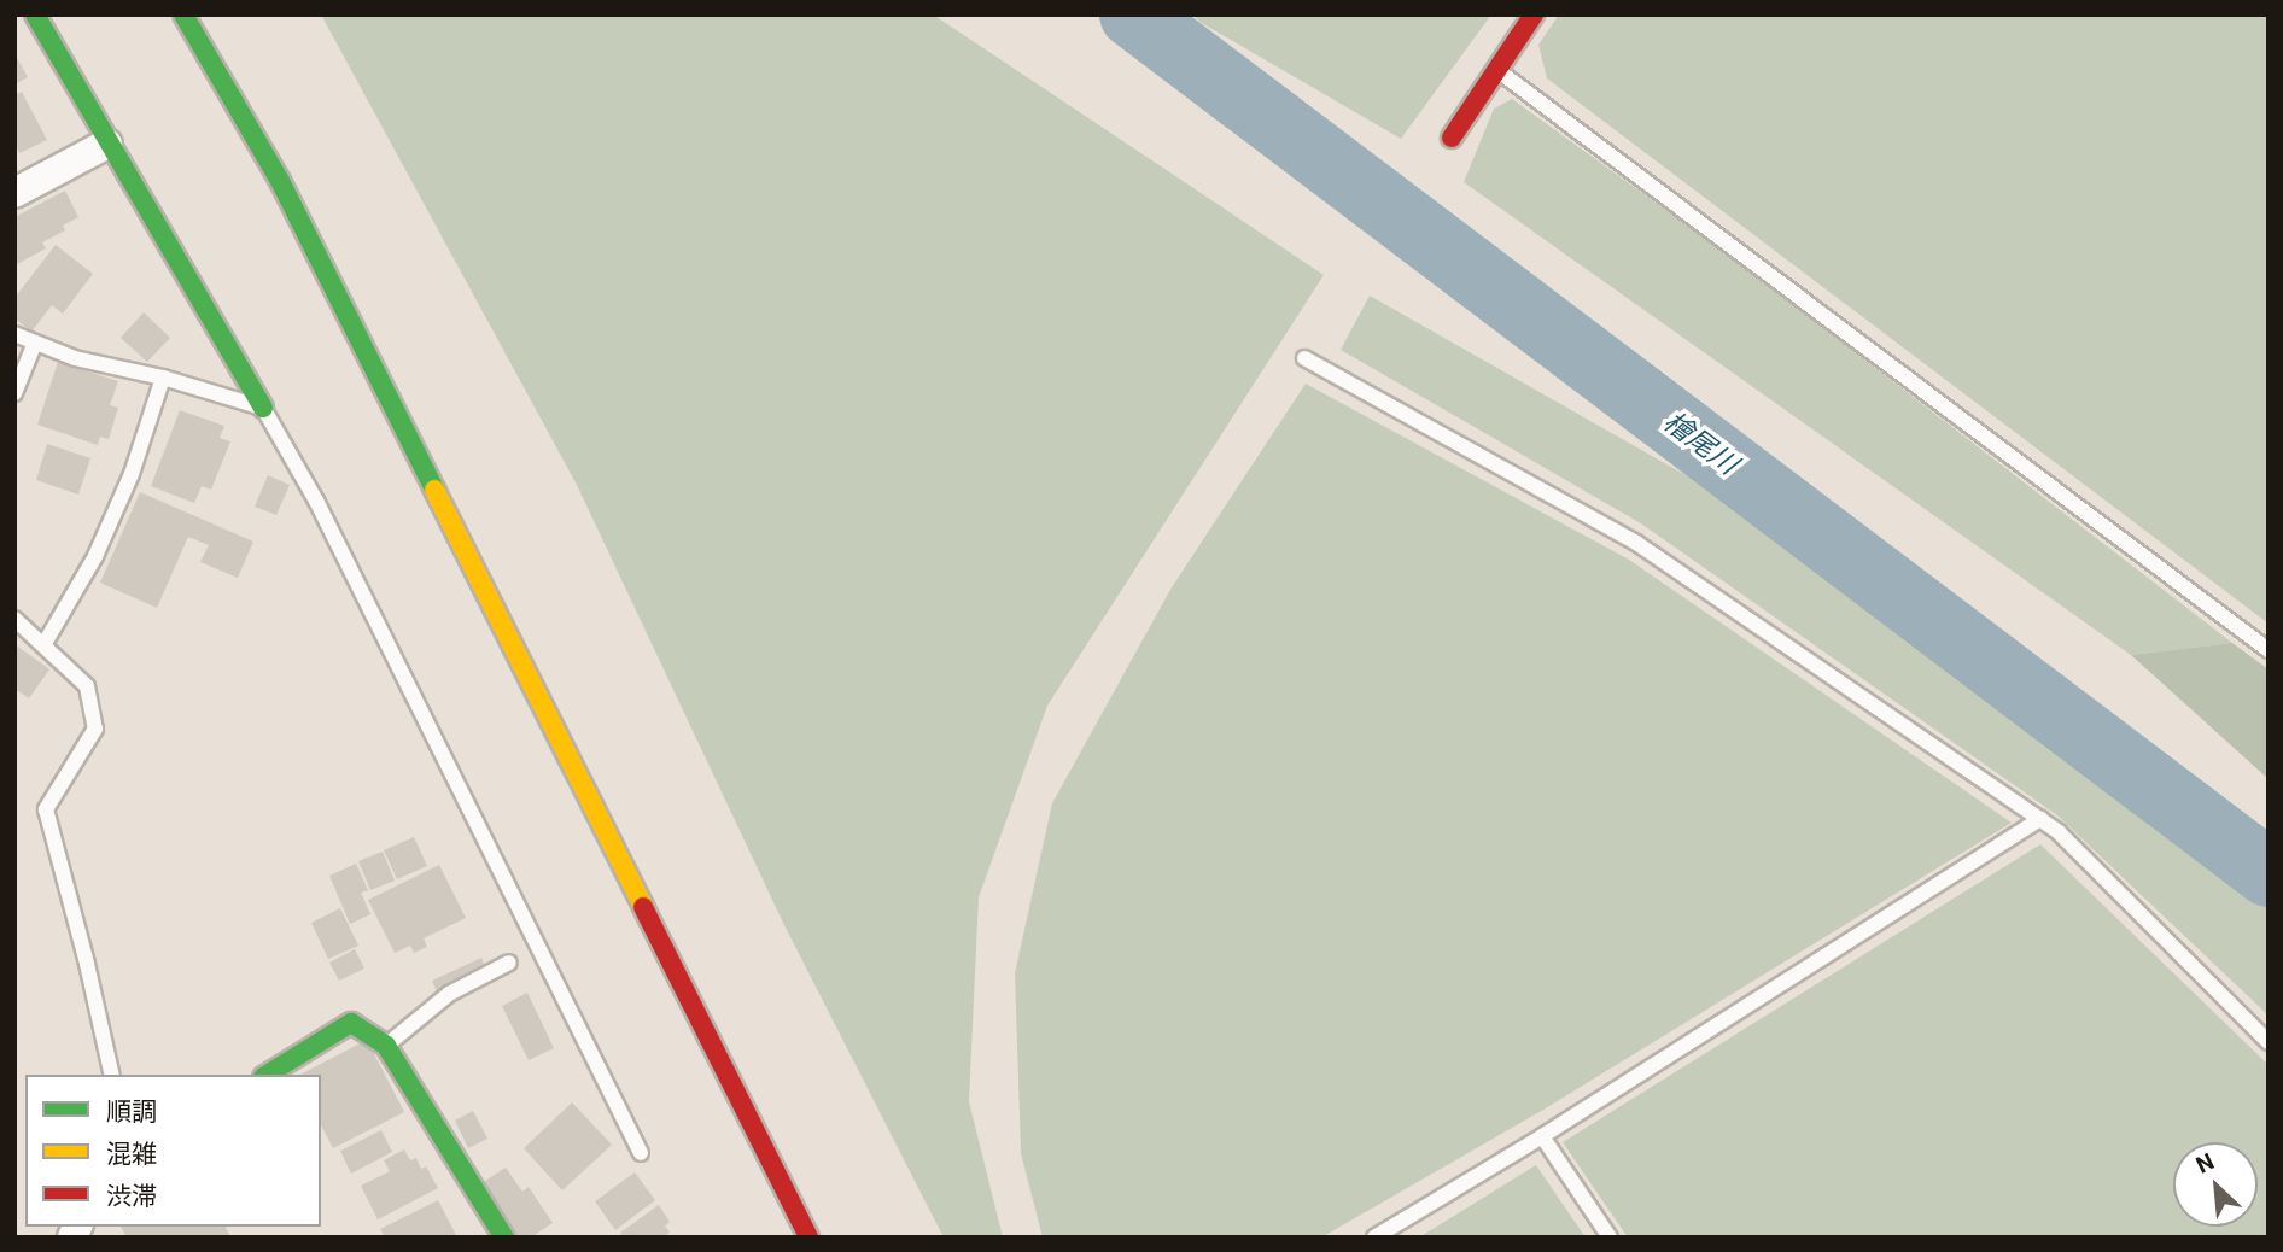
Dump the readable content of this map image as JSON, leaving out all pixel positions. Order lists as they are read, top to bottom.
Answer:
{
  "water": ["檜尾川"],
  "legend": ["順調", "混雑", "渋滞"],
  "north": "top left"
}
